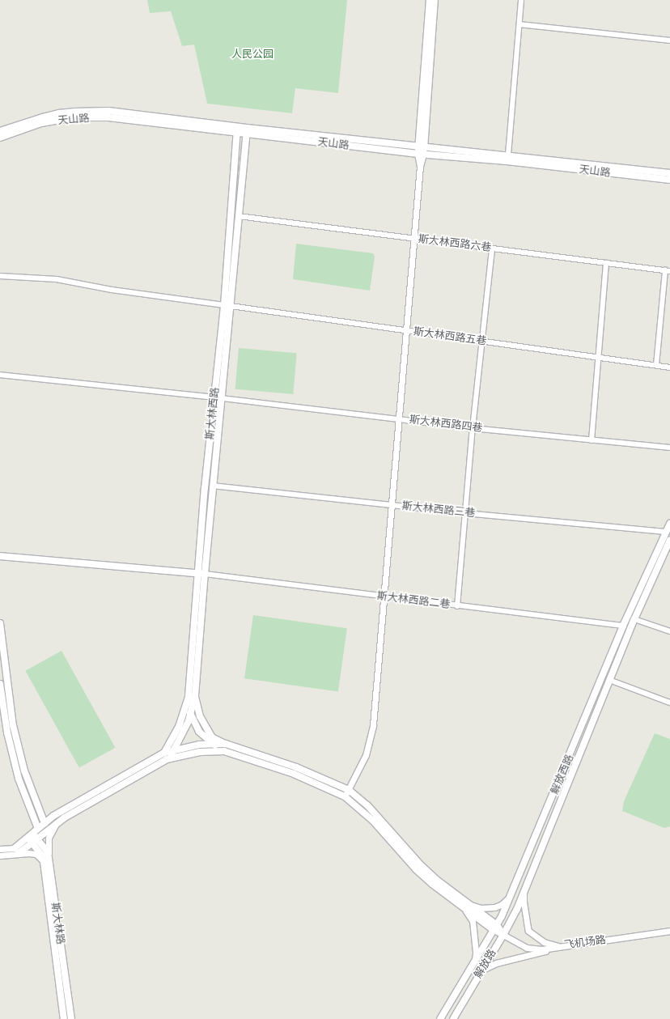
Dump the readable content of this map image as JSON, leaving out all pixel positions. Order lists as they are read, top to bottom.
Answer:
{
  "streets": {
    "main road": [
      "天山路",
      "斯大林西路",
      "解放西路",
      "斯大林路",
      "解放路"
    ],
    "street": [
      "斯大林西路六巷",
      "斯大林西路五巷",
      "斯大林西路四巷",
      "斯大林西路三巷",
      "斯大林西路二巷",
      "飞机场路"
    ]
  },
  "crossings": [
    ["天山路", "斯大林西路"],
    ["斯大林西路六巷", "斯大林西路"],
    ["斯大林西路五巷", "斯大林西路"],
    ["斯大林西路", "斯大林西路四巷"],
    ["斯大林西路", "斯大林西路三巷"],
    ["斯大林西路", "斯大林西路二巷"],
    ["斯大林西路三巷", "解放西路"],
    ["斯大林西路二巷", "解放西路"],
    ["解放西路", "解放路"],
    ["飞机场路", "解放路"]
  ],
  "parks": ["人民公园"]
}
